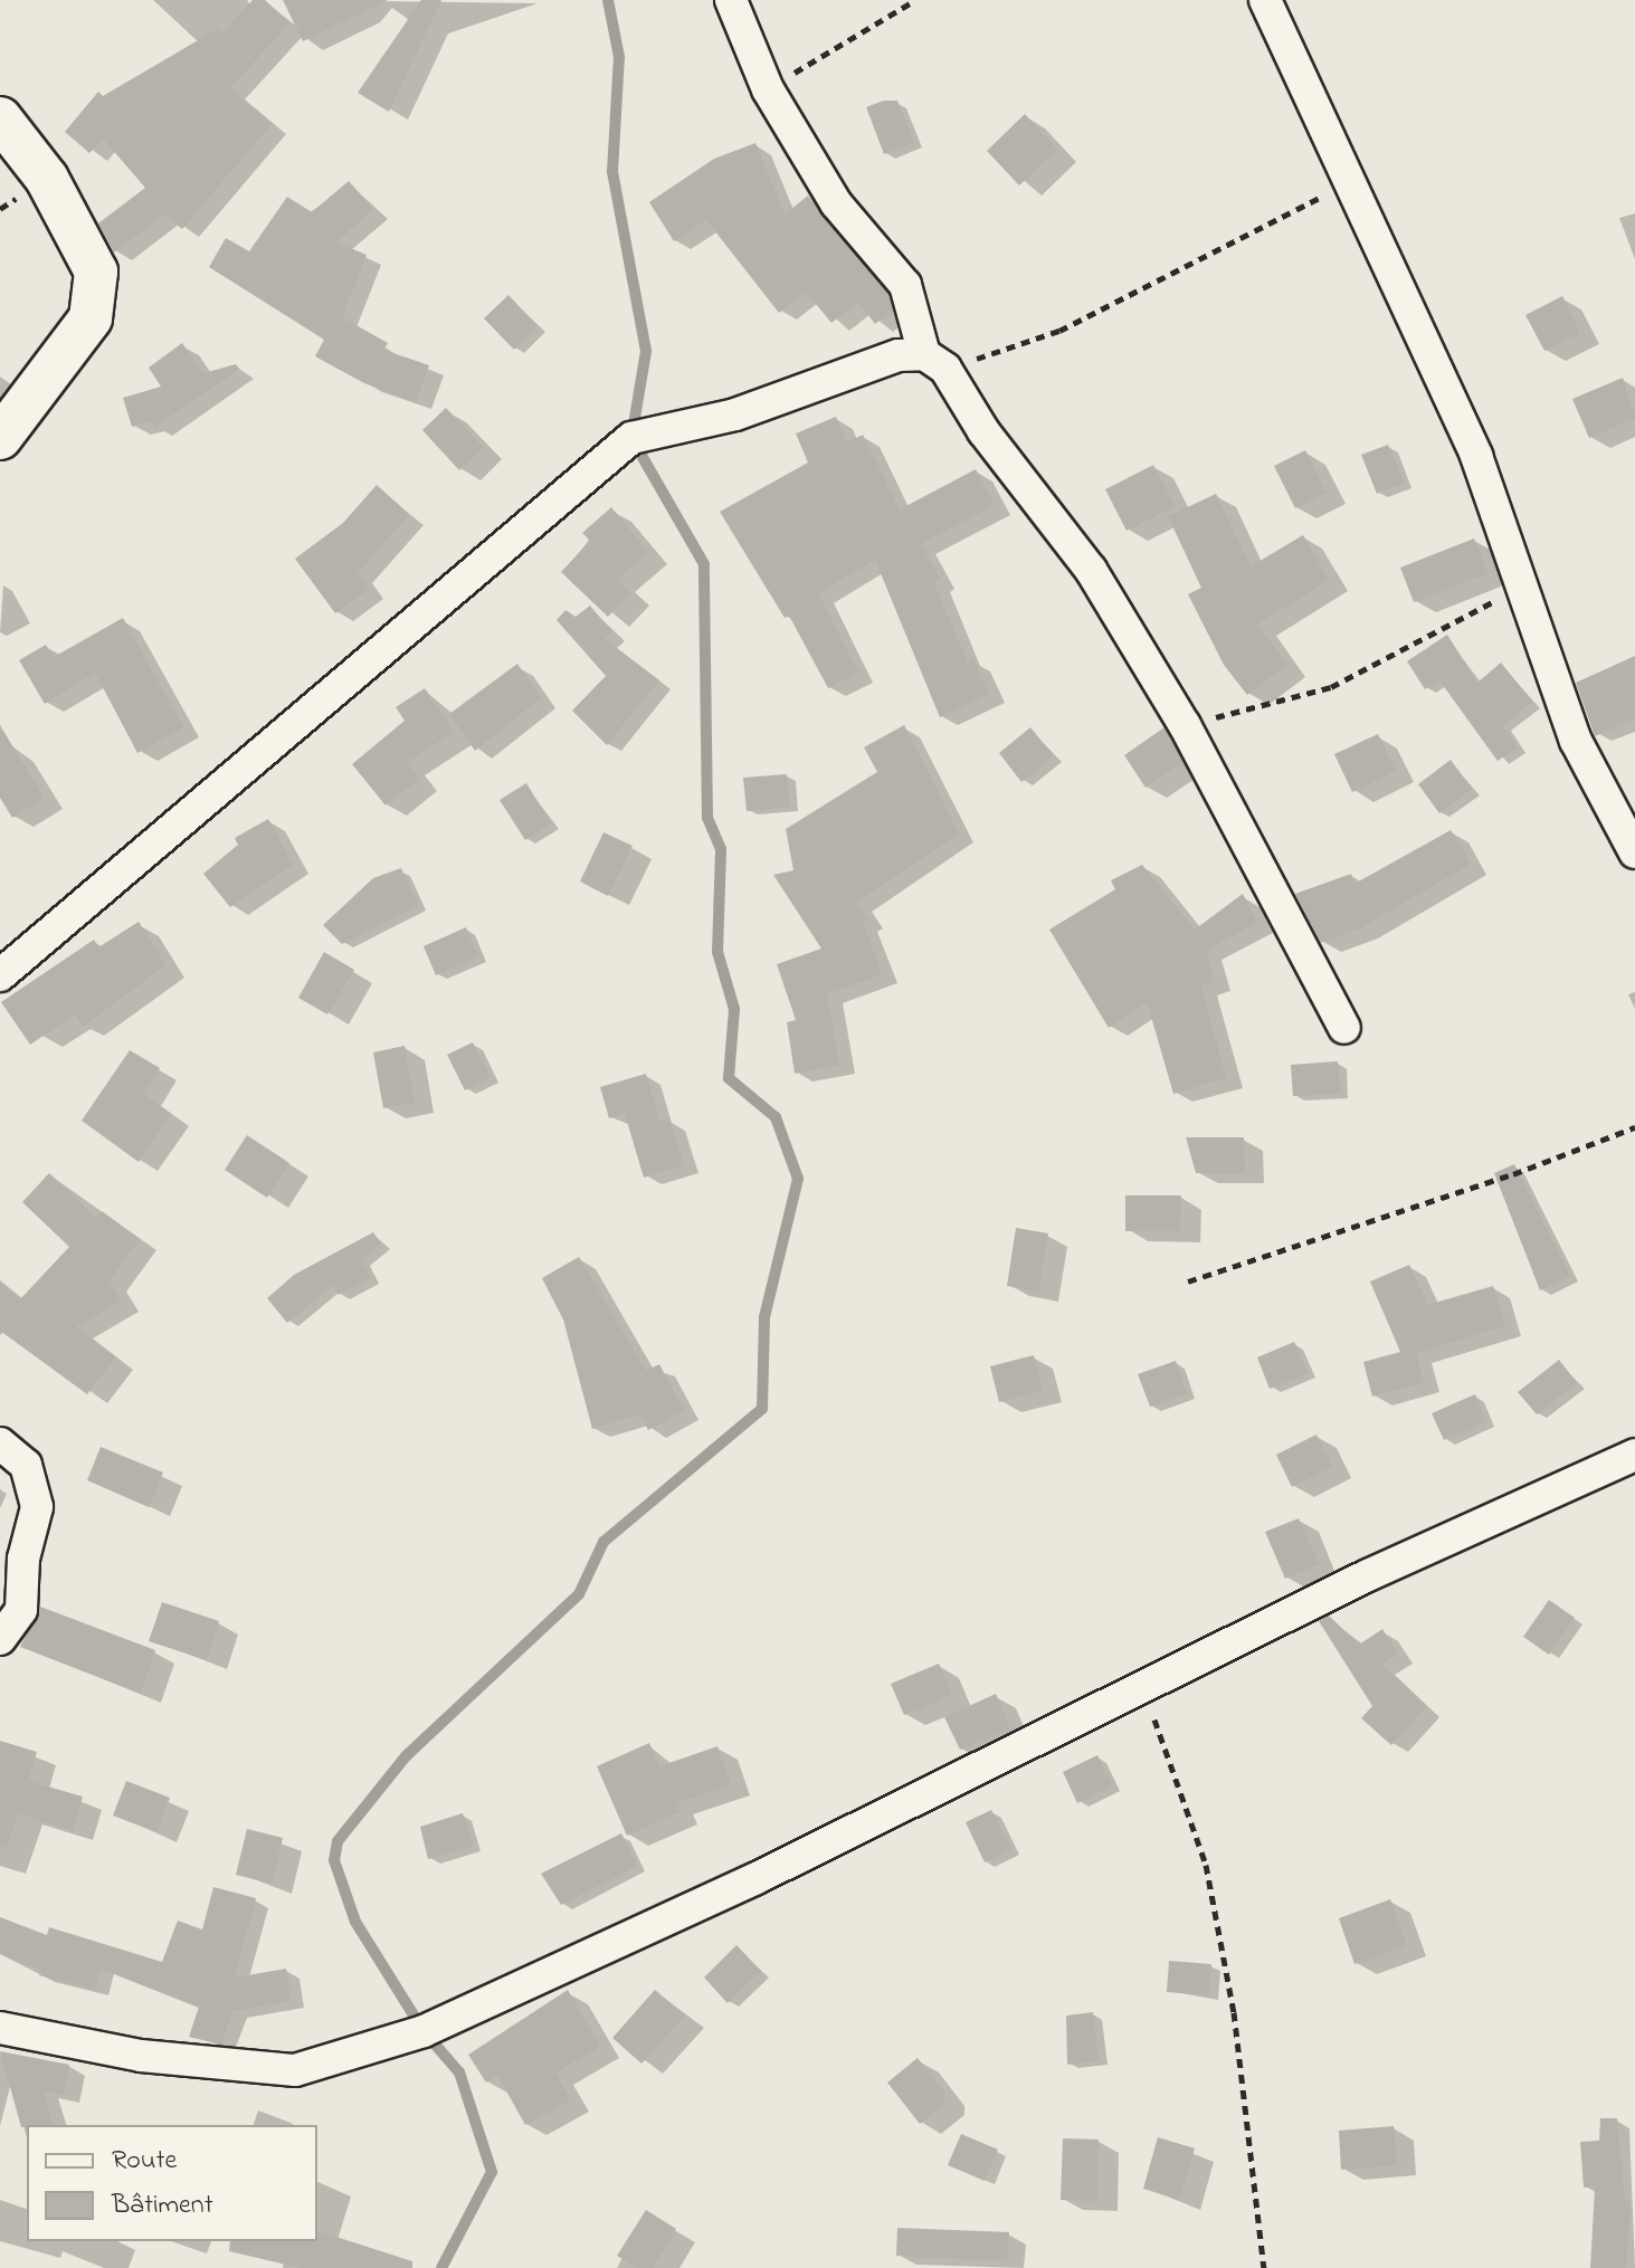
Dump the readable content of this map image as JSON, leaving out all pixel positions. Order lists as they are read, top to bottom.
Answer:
{
  "legend": ["Route", "Bâtiment"]
}
